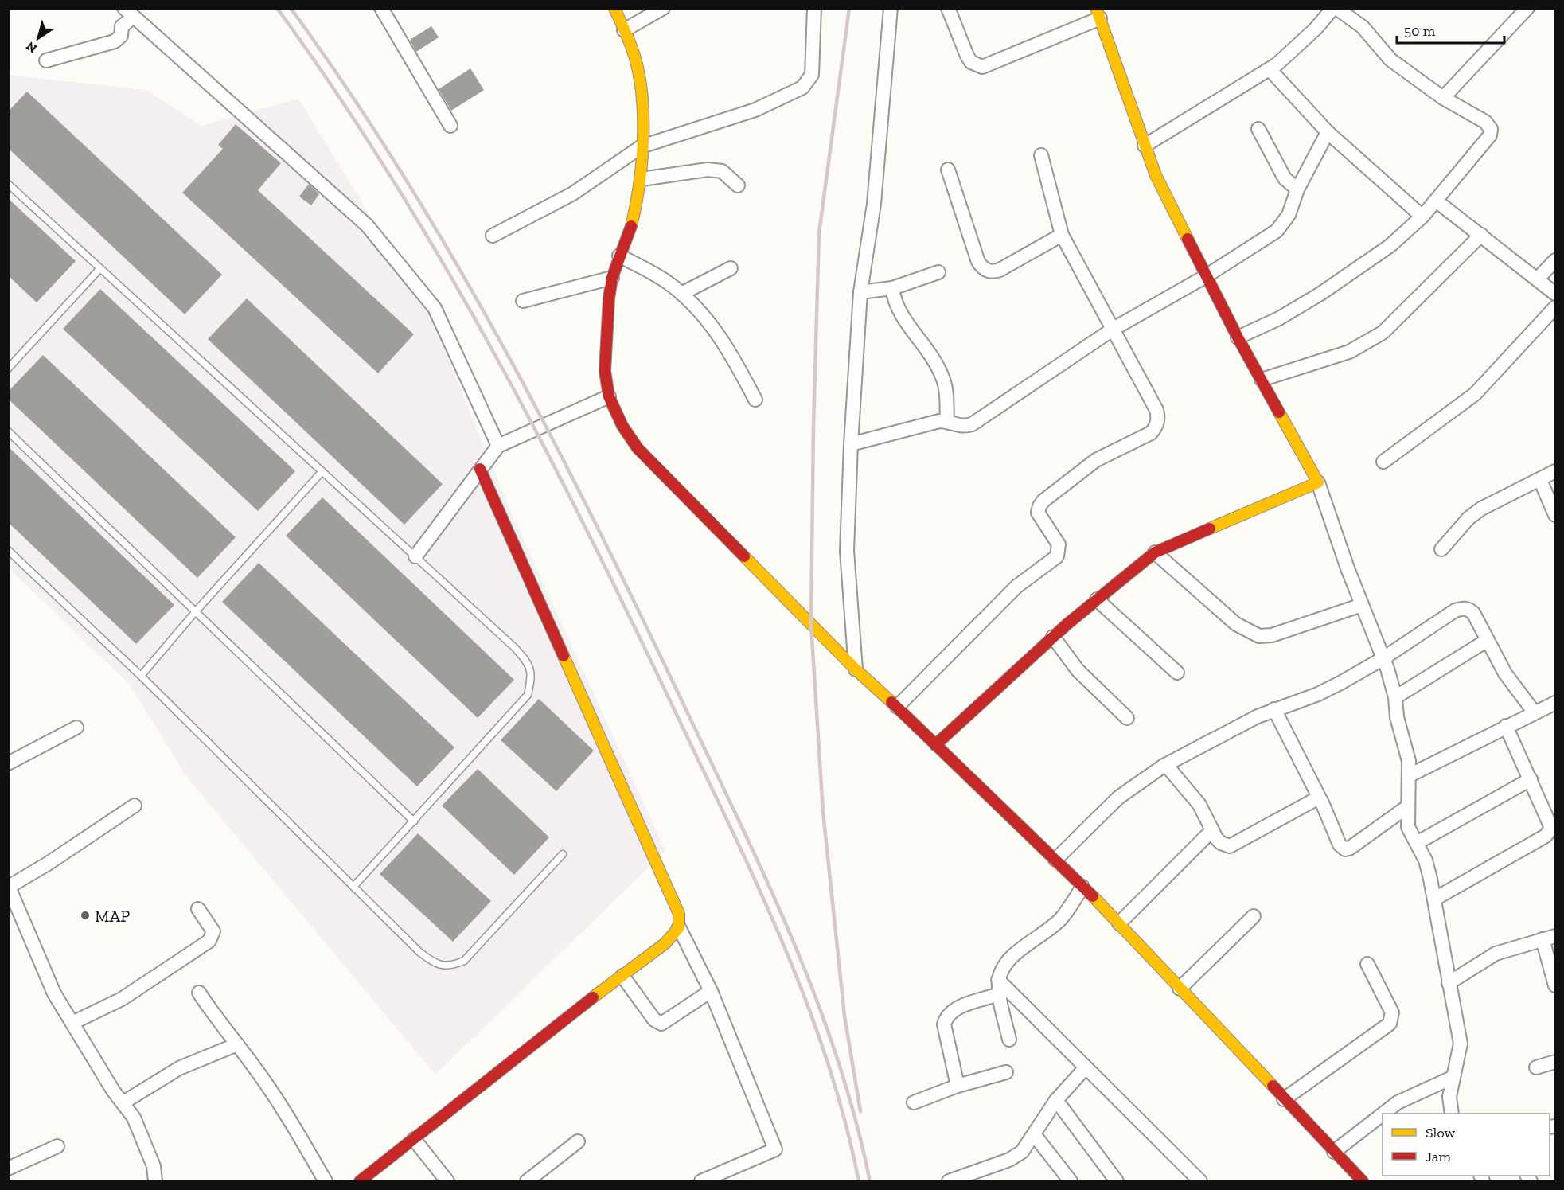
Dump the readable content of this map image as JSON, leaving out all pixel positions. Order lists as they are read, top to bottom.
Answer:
{
  "places": ["MAP"],
  "legend": ["Slow", "Jam"],
  "scale_bar": "50 m",
  "north": "bottom left"
}
